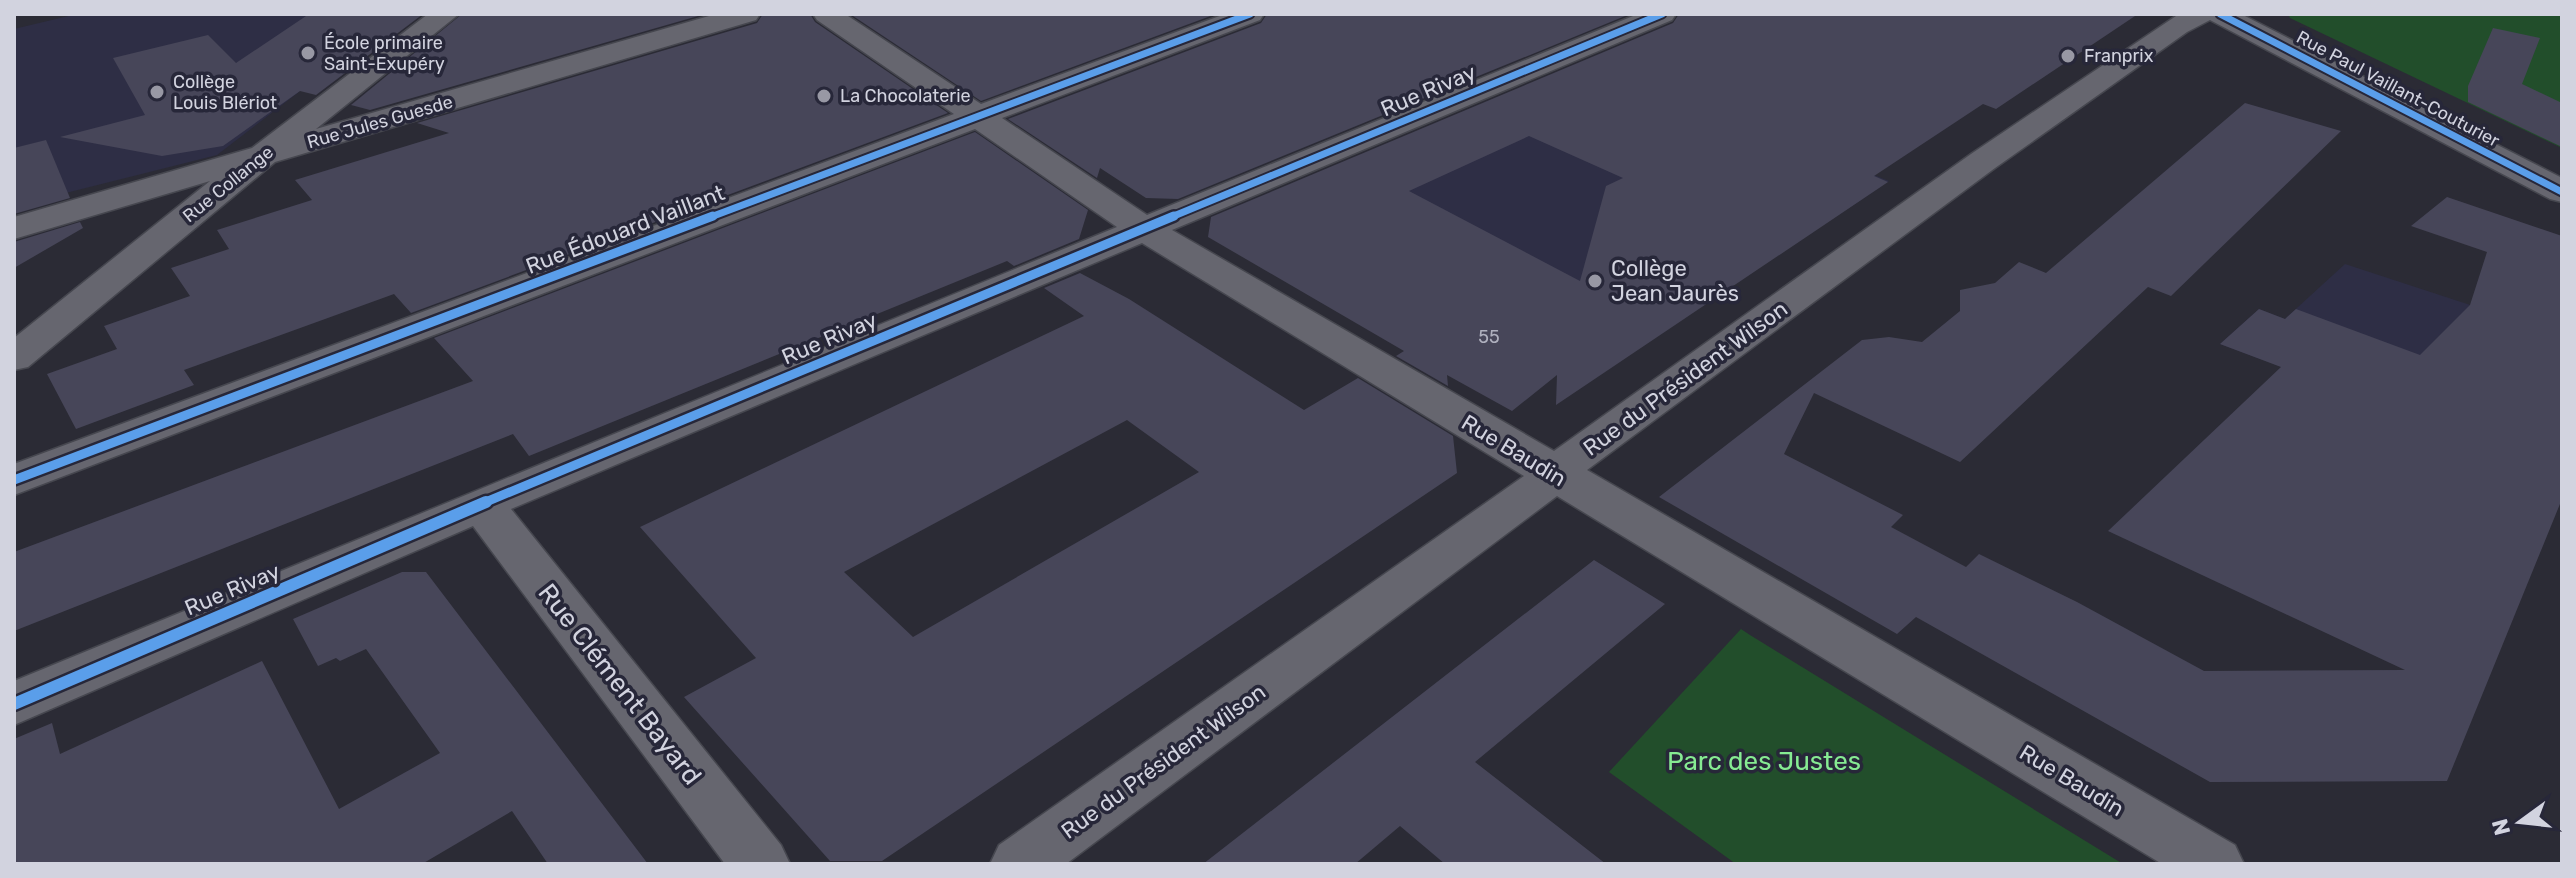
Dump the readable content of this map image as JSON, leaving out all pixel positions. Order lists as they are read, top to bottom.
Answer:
{
  "streets": {
    "street": [
      "Rue Paul Vaillant-Couturier",
      "Rue Rivay",
      "Rue Jules Guesde",
      "Rue Collange",
      "Rue Édouard Vaillant",
      "Rue du Président Wilson",
      "Rue Baudin",
      "Rue Clément Bayard"
    ]
  },
  "crossings": [
    ["Rue Rivay", "Rue Baudin"],
    ["Rue Rivay", "Rue Clément Bayard"],
    ["Rue Jules Guesde", "Rue Collange"],
    ["Rue Édouard Vaillant", "Rue Baudin"],
    ["Rue du Président Wilson", "Rue Baudin"]
  ],
  "parks": ["Parc des Justes"],
  "places": [
    "École primaire Saint-Exupéry",
    "Franprix",
    "Collège Louis Blériot",
    "La Chocolaterie",
    "Collège Jean Jaurès"
  ],
  "house_numbers": ["55"],
  "north": "left"
}
